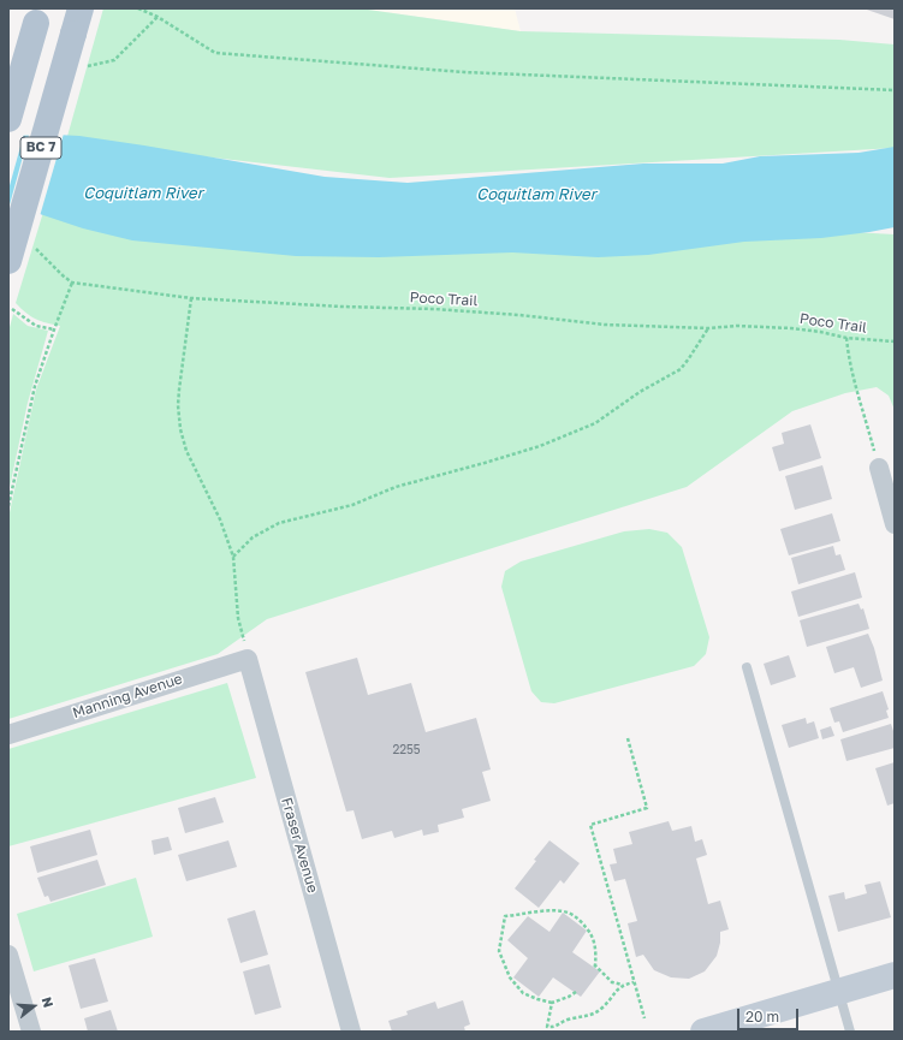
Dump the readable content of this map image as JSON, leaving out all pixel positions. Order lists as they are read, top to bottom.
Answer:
{
  "streets": {
    "main road": ["BC 7"],
    "street": ["Manning Avenue", "Fraser Avenue"],
    "path": ["Poco Trail"]
  },
  "crossings": [
    ["Manning Avenue", "Fraser Avenue"]
  ],
  "water": ["Coquitlam River"],
  "house_numbers": ["2255"],
  "scale_bar": "20 m",
  "north": "right"
}
